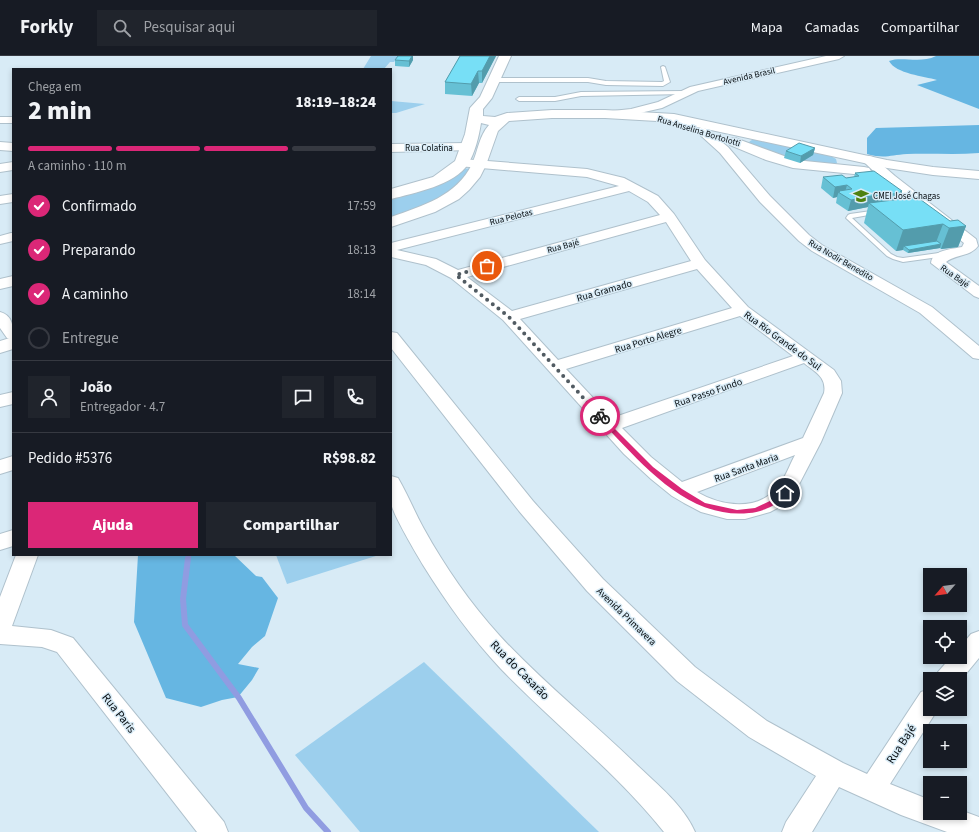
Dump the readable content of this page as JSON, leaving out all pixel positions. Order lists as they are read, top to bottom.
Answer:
{
  "streets": {
    "street": [
      "Avenida Brasil",
      "Rua Anselina Bortolotti",
      "Rua Colatina",
      "Rua Pelotas",
      "Rua Bajé",
      "Rua Nodir Benedito",
      "Rua Gramado",
      "Rua Porto Alegre",
      "Rua Rio Grande do Sul",
      "Rua Passo Fundo",
      "Rua Santa Maria",
      "Avenida Primavera",
      "Rua do Casarão",
      "Rua Paris"
    ]
  },
  "crossings": [
    ["Rua Anselina Bortolotti", "Rua Bajé"],
    ["Rua Anselina Bortolotti", "Rua Nodir Benedito"],
    ["Rua Colatina", "Rua Rio Grande do Sul"],
    ["Rua Pelotas", "Rua Rio Grande do Sul"],
    ["Rua Bajé", "Rua Rio Grande do Sul"],
    ["Rua Bajé", "Avenida Primavera"],
    ["Rua Gramado", "Rua Rio Grande do Sul"],
    ["Rua Porto Alegre", "Rua Rio Grande do Sul"],
    ["Rua Rio Grande do Sul", "Rua Passo Fundo"],
    ["Rua Rio Grande do Sul", "Rua Santa Maria"]
  ],
  "places": {
    "school or university": ["CMEI José Chagas"]
  },
  "north": "bottom left",
  "page": {
    "header": "Forkly",
    "search": "Pesquisar aqui",
    "nav": ["Mapa", "Camadas", "Compartilhar"],
    "heading": ["2 min", "Chega em", "18:19–18:24"],
    "panel": [
      "João",
      "Entregador · 4.7",
      "Pedido #5376",
      "R$98.82"
    ],
    "bar": "A caminho · 110 m",
    "list": [
      ["Confirmado", "17:59"],
      ["Preparando", "18:13"],
      ["A caminho", "18:14"],
      "Entregue"
    ],
    "buttons": ["Ajuda", "Compartilhar"],
    "map_buttons": ["+", "−"]
  }
}
